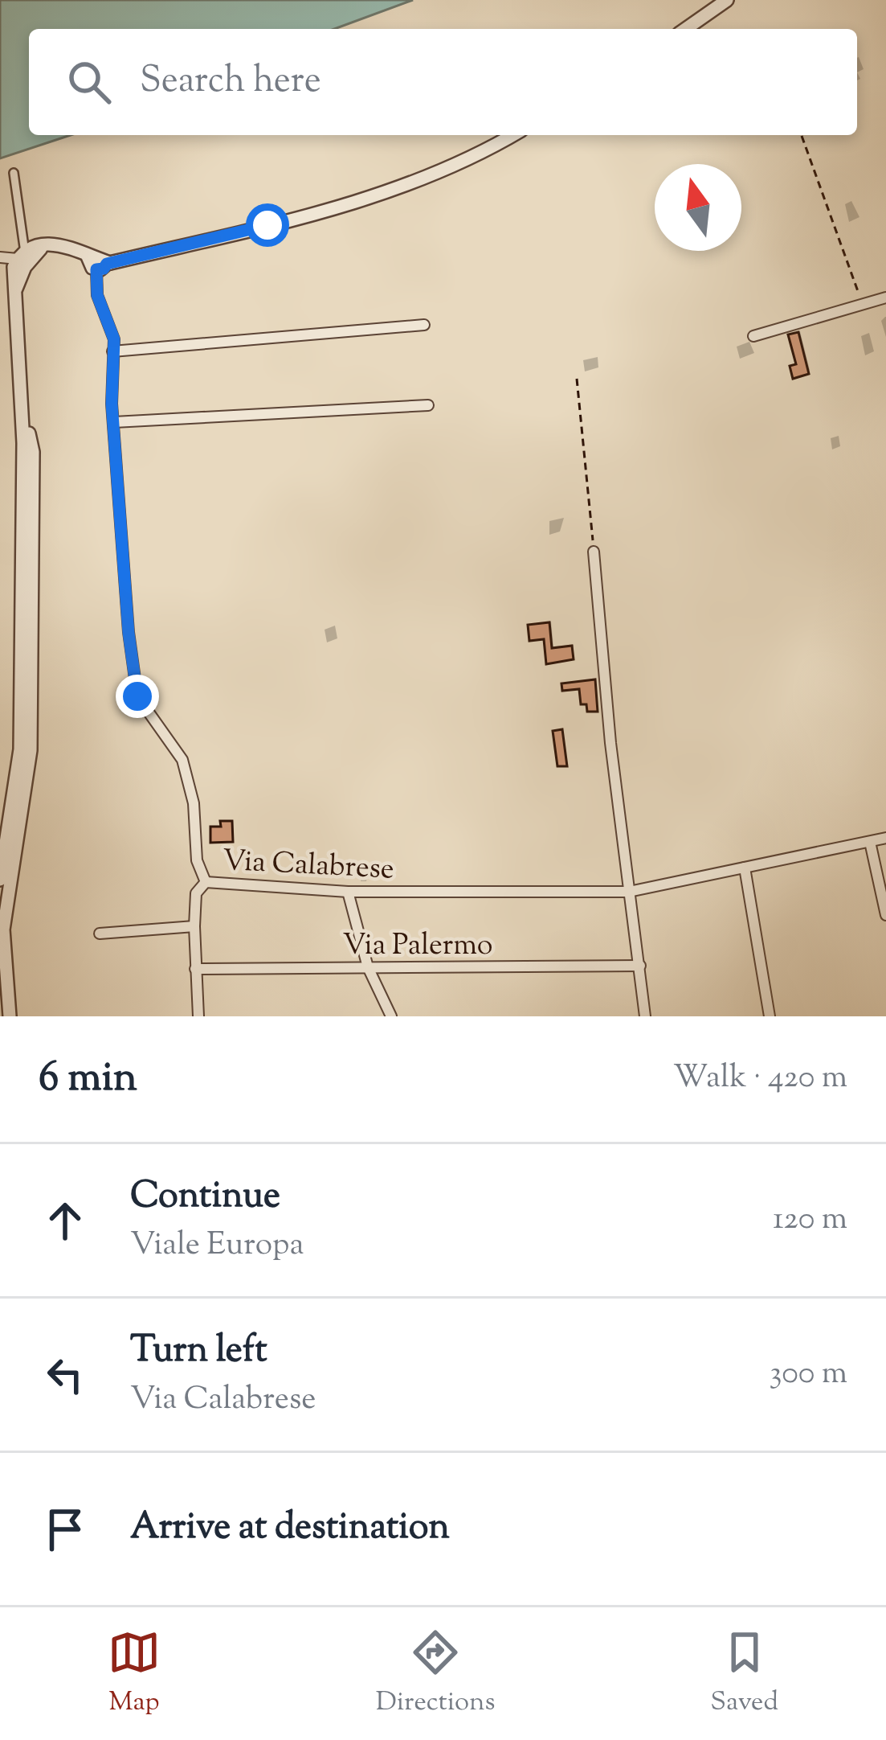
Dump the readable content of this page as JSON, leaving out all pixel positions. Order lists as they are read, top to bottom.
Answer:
{
  "streets": {
    "street": ["Via Calabrese", "Via Palermo"]
  },
  "north": "top",
  "page": {
    "search": "Search here",
    "heading": ["6 min", "Walk · 420 m"],
    "list": [
      ["Continue", "Viale Europa", "120 m"],
      ["Turn left", "Via Calabrese", "300 m"],
      "Arrive at destination"
    ],
    "nav": ["Map", "Directions", "Saved"]
  }
}
